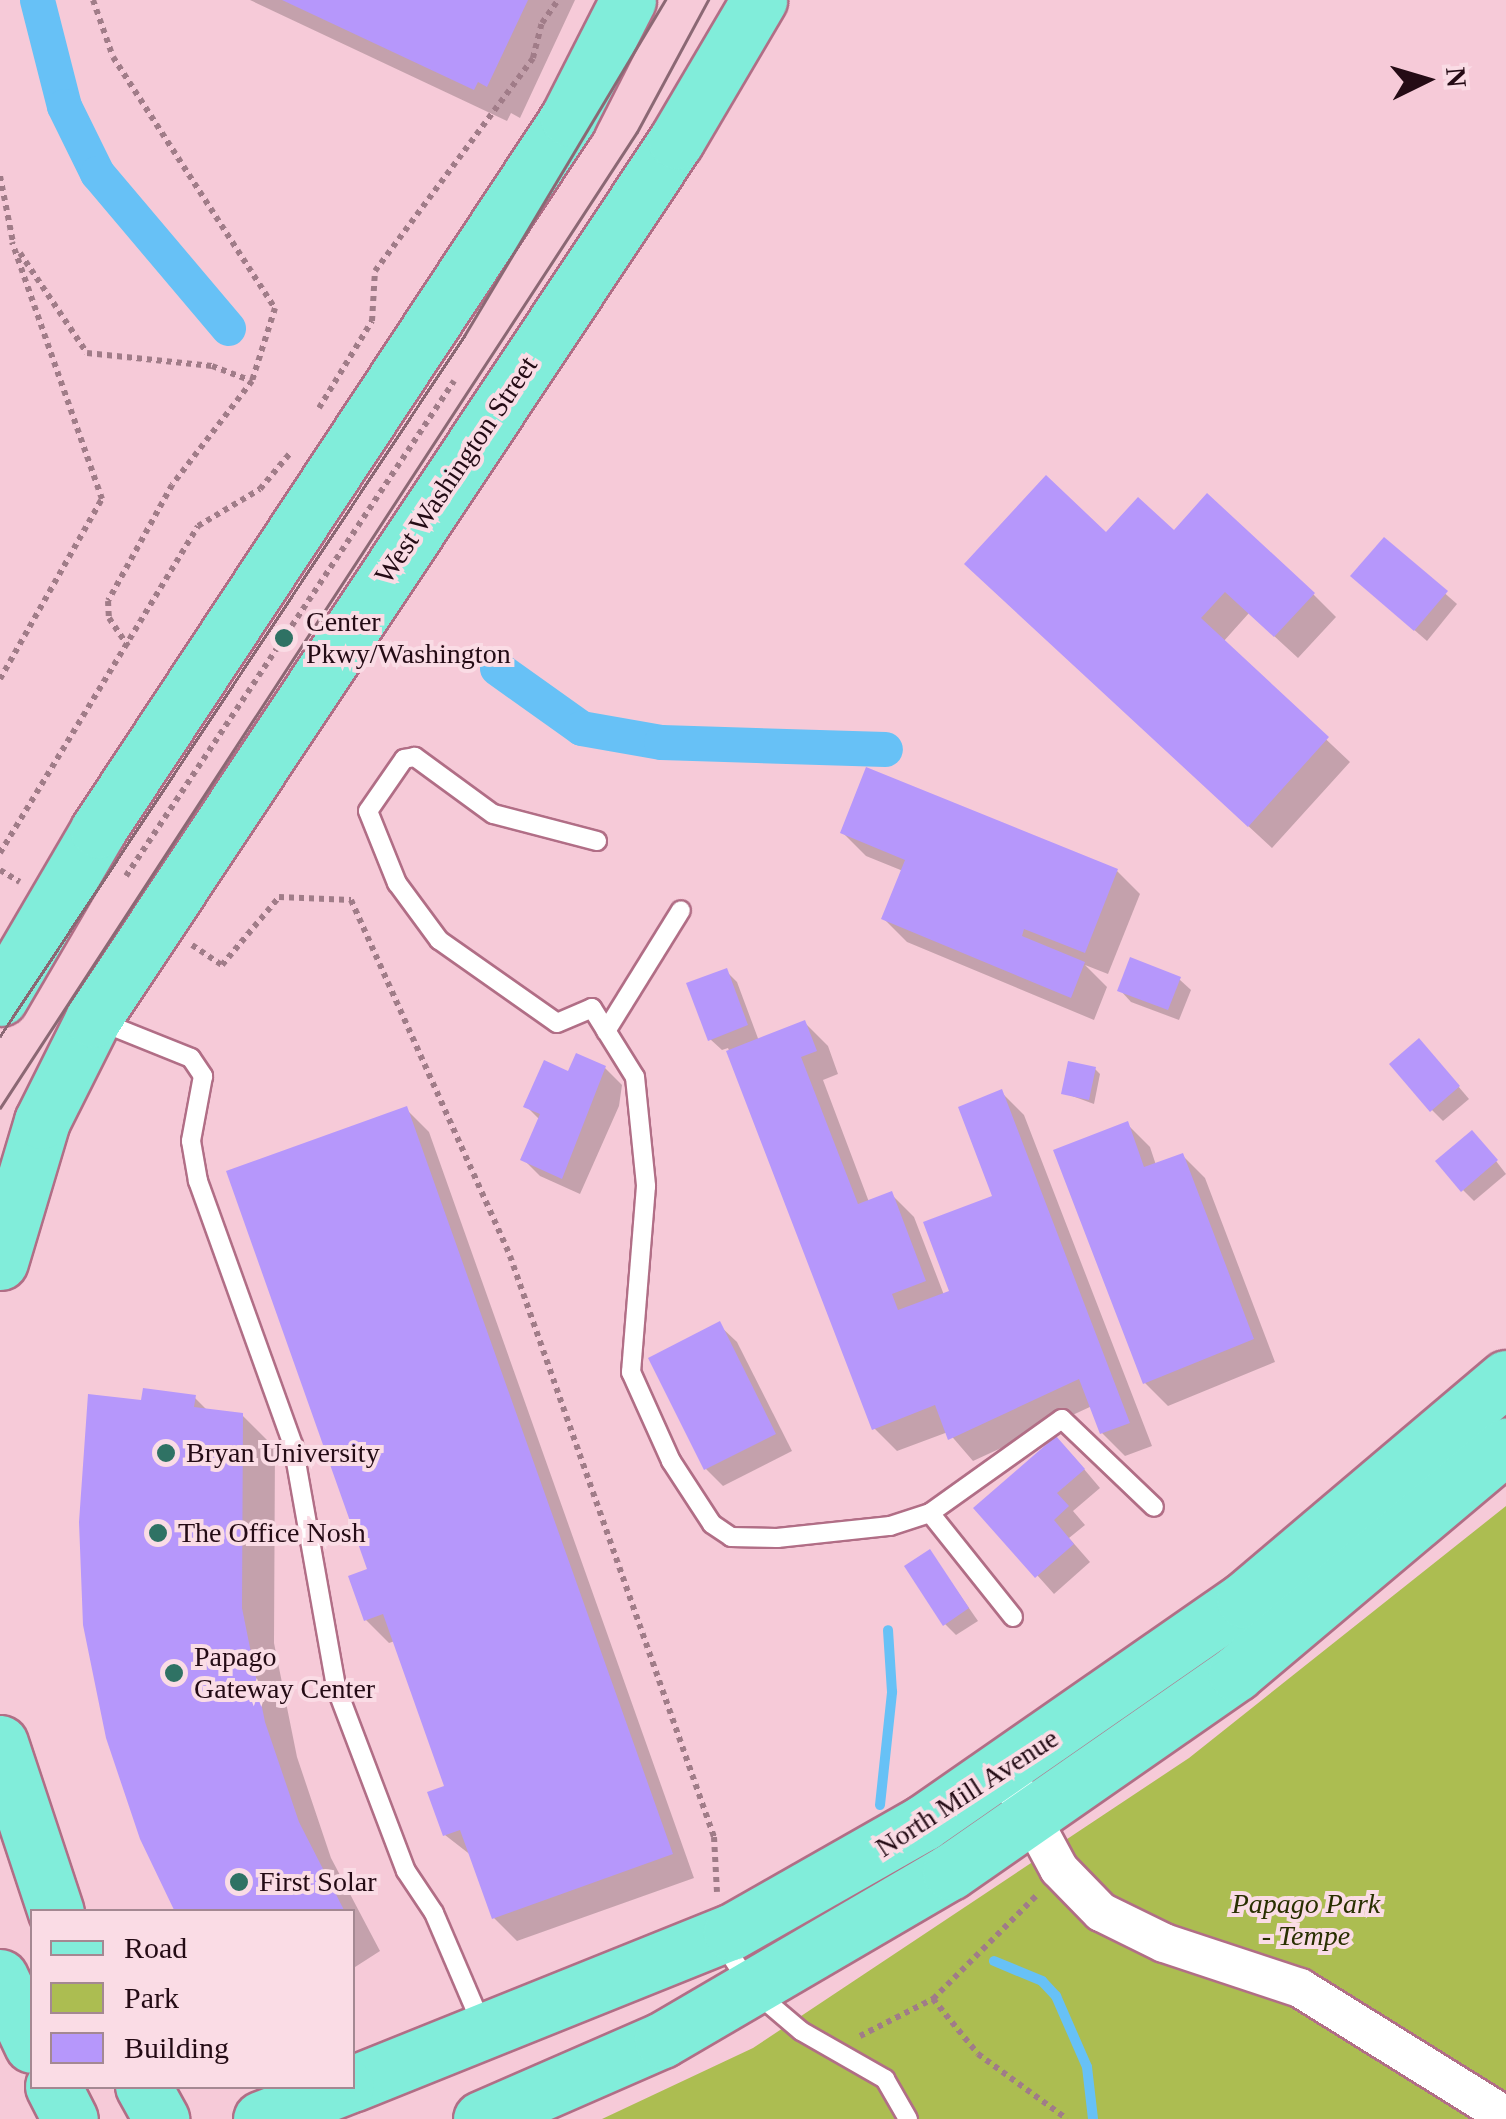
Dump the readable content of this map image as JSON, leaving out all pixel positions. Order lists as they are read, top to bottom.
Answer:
{
  "streets": {
    "main road": ["West Washington Street", "North Mill Avenue"]
  },
  "parks": ["Papago Park - Tempe"],
  "places": [
    "Center Pkwy/Washington",
    "Bryan University",
    "The Office Nosh",
    "Papago Gateway Center",
    "First Solar"
  ],
  "legend": ["Road", "Park", "Building"],
  "north": "right"
}
